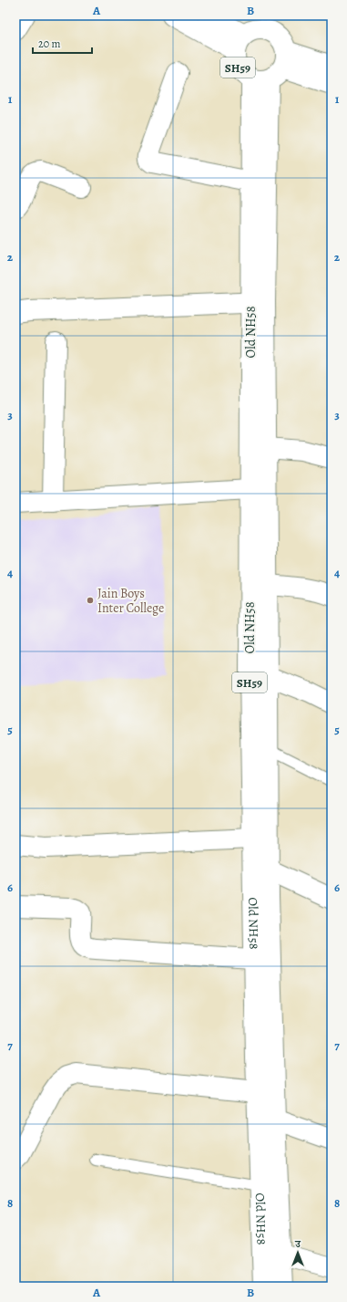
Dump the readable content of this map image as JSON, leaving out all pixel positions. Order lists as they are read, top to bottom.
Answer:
{
  "streets": {
    "main road": ["SH59", "Old NH58"]
  },
  "crossings": [
    ["SH59", "Old NH58"]
  ],
  "places": ["Jain Boys Inter College"],
  "scale_bar": "20 m",
  "north": "top",
  "grid": {
    "columns": ["A", "B"],
    "rows": [
      "1",
      "2",
      "3",
      "4",
      "5",
      "6",
      "7",
      "8"
    ]
  }
}
